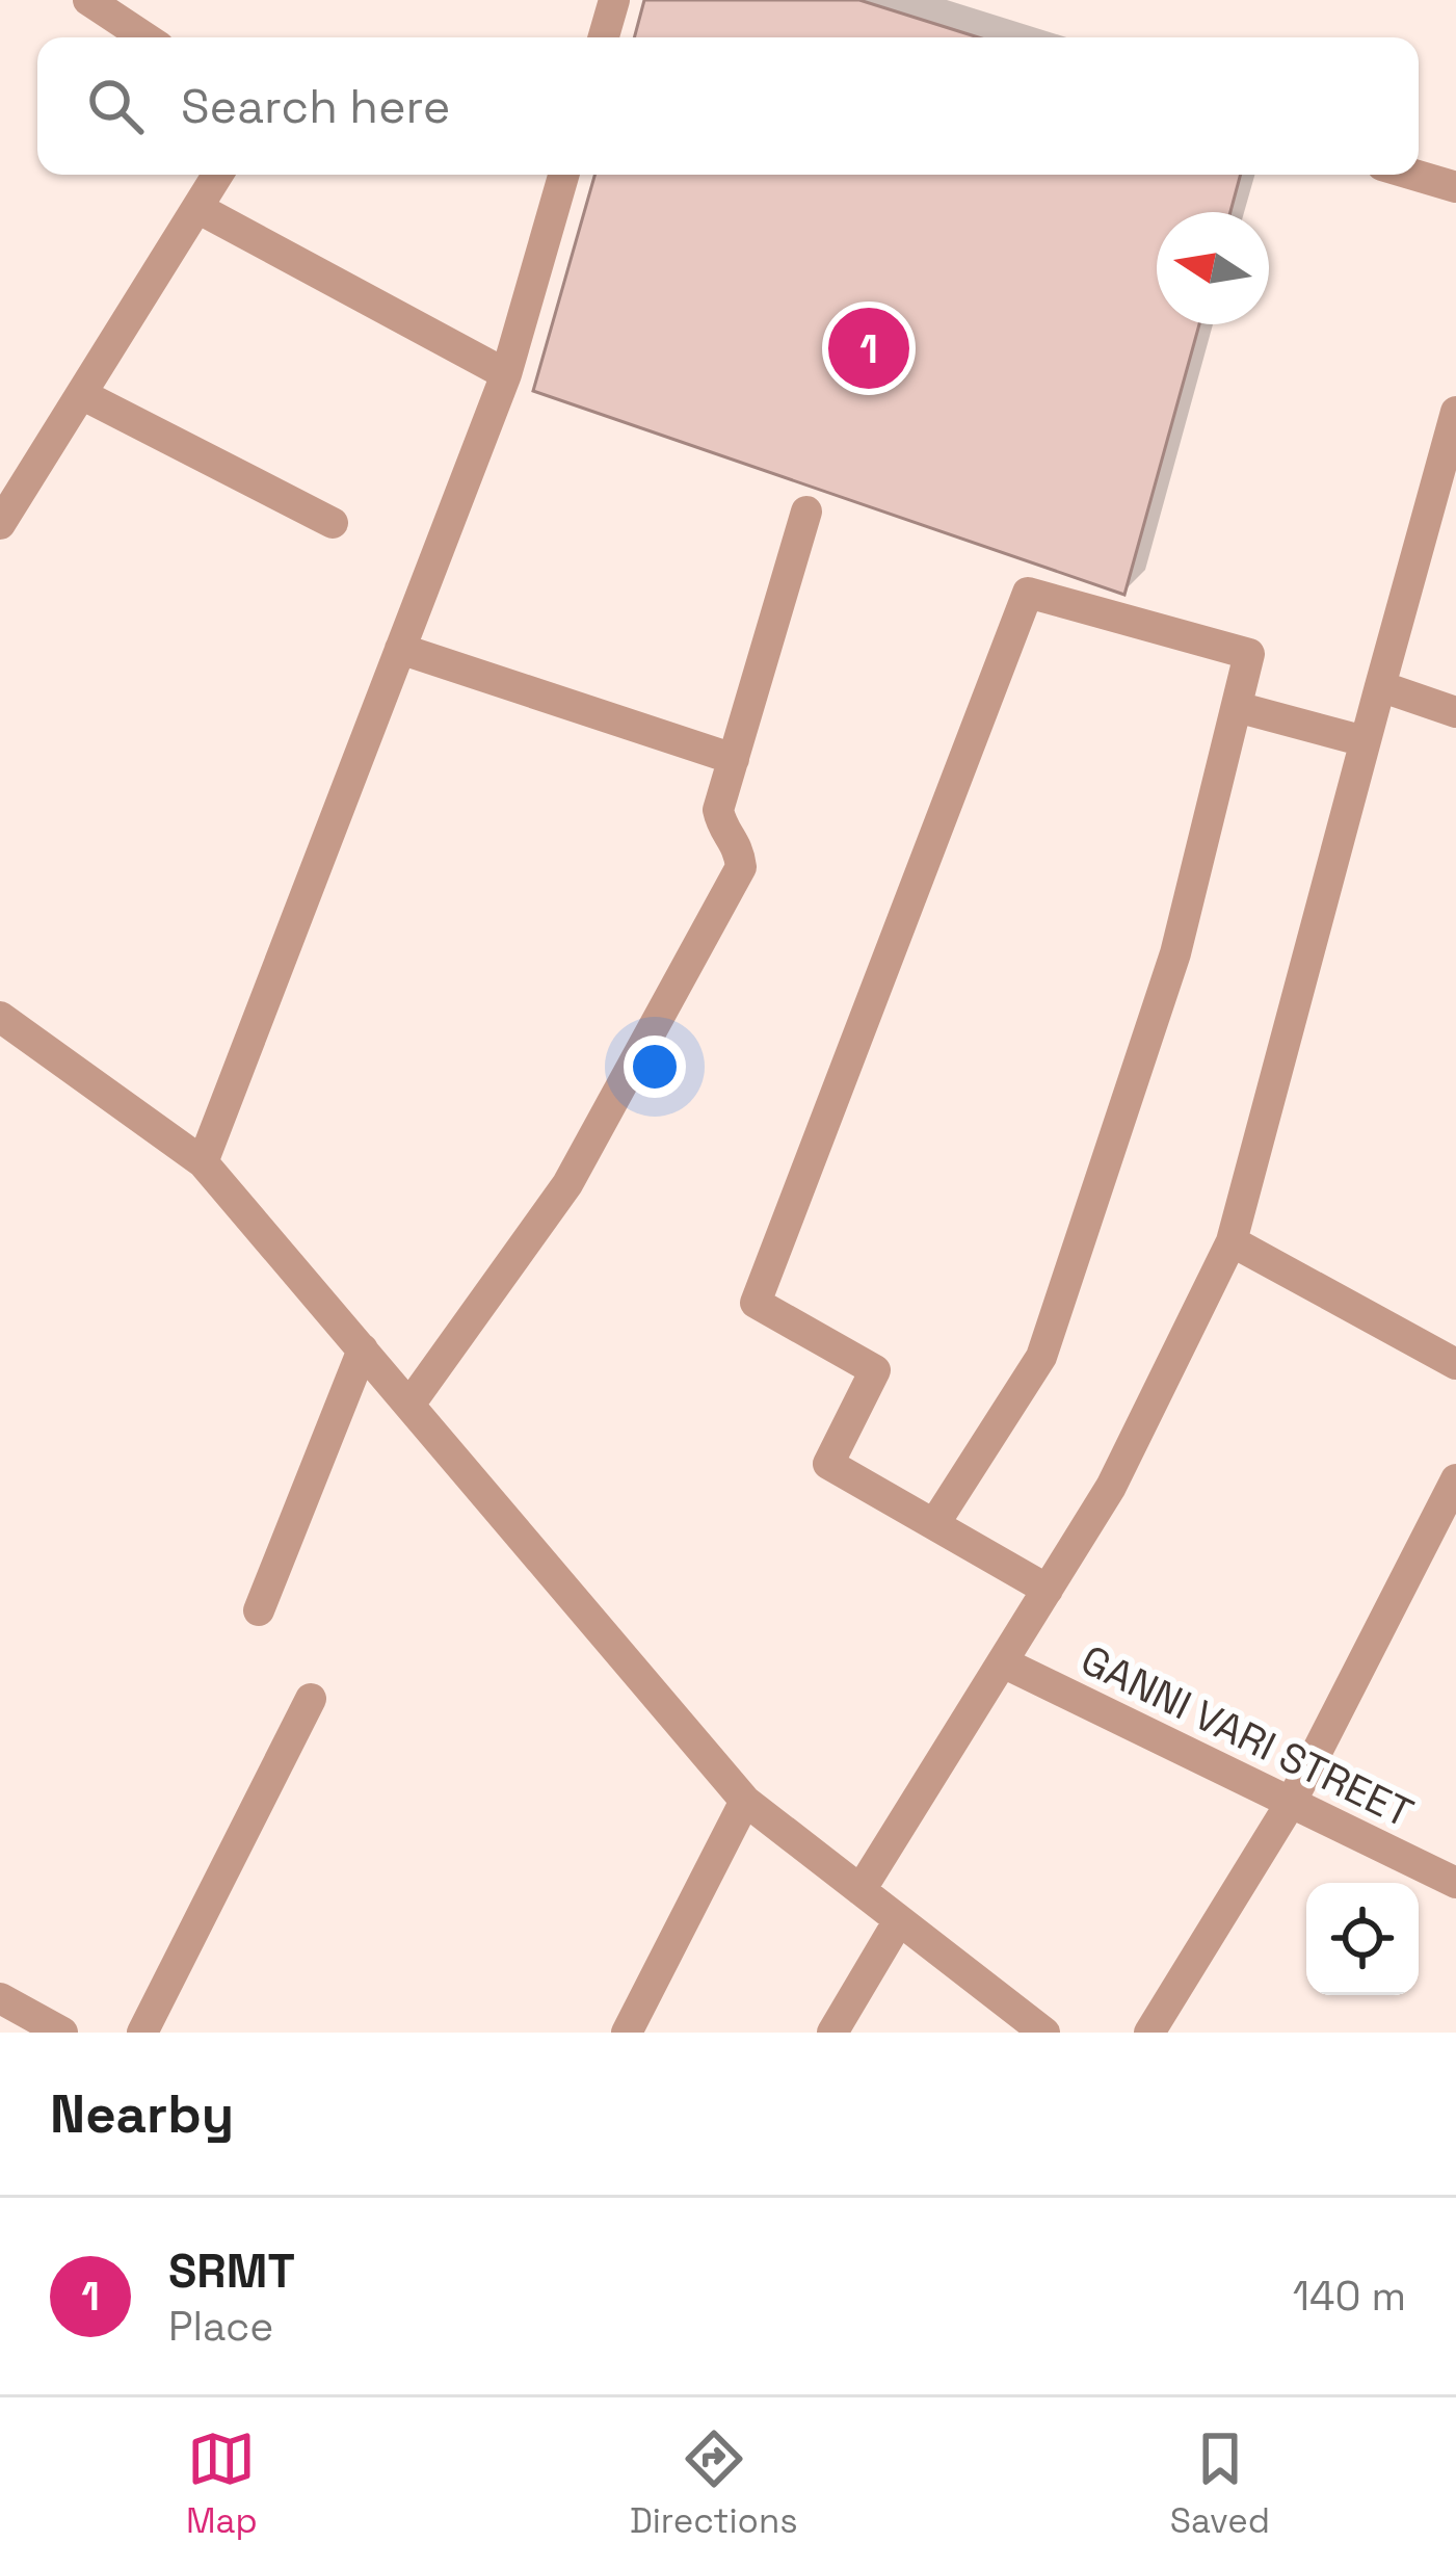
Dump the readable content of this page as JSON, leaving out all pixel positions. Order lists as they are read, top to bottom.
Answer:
{
  "streets": {
    "street": ["GANNI VARI STREET"]
  },
  "north": "left",
  "page": {
    "search": "Search here",
    "pins": "1",
    "heading": "Nearby",
    "list": [
      {
        "mark": "1",
        "name": "SRMT",
        "note": "Place",
        "value": "140 m"
      }
    ],
    "nav": ["Map", "Directions", "Saved"]
  }
}
